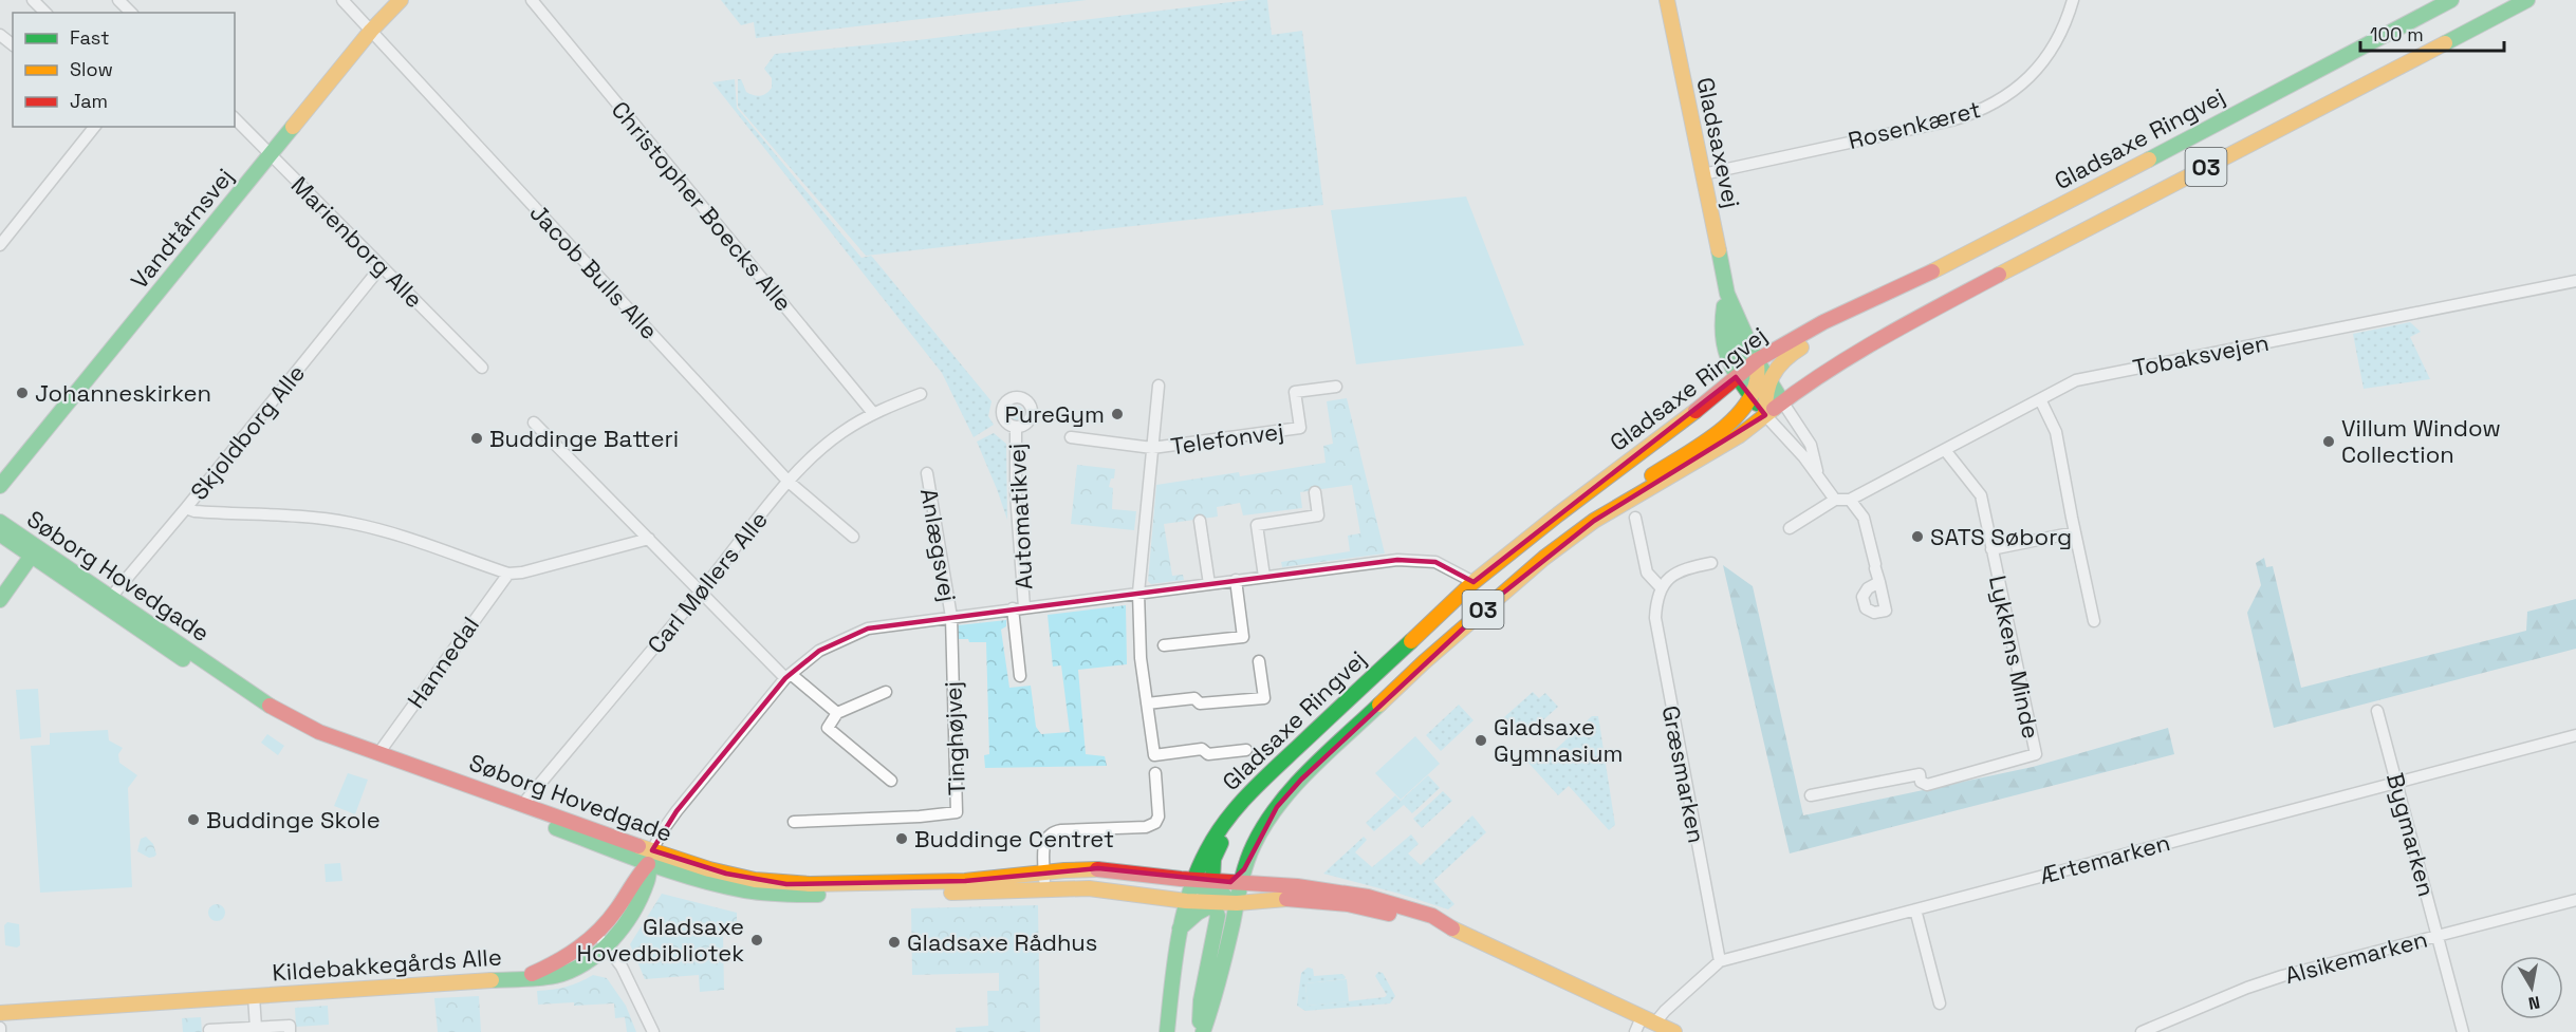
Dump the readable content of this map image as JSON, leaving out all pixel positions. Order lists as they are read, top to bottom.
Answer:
{
  "streets": {
    "street": [
      "Rosenkæret",
      "Gladsaxe Ringvej",
      "Gladsaxevej",
      "O3",
      "Christopher Boecks Alle",
      "Vandtårnsvej",
      "Marienborg Alle",
      "Jacob Bulls Alle",
      "Tobaksvejen",
      "Skjoldborg Alle",
      "Telefonvej",
      "Automatikvej",
      "Anlægsvej",
      "Søborg Hovedgade",
      "Carl Møllers Alle",
      "Lykkens Minde",
      "Hannedal",
      "Tinghøjvej",
      "Græsmarken",
      "Bygmarken",
      "Ærtemarken",
      "Alsikemarken",
      "Kildebakkegårds Alle"
    ]
  },
  "crossings": [
    ["Rosenkæret", "Gladsaxevej"],
    ["Gladsaxe Ringvej", "Gladsaxevej"],
    ["Gladsaxe Ringvej", "O3"],
    ["Gladsaxe Ringvej", "Søborg Hovedgade"],
    ["Christopher Boecks Alle", "Carl Møllers Alle"],
    ["Vandtårnsvej", "Marienborg Alle"],
    ["Vandtårnsvej", "Jacob Bulls Alle"],
    ["Marienborg Alle", "Skjoldborg Alle"],
    ["Jacob Bulls Alle", "Carl Møllers Alle"],
    ["Tobaksvejen", "Lykkens Minde"],
    ["Skjoldborg Alle", "Søborg Hovedgade"],
    ["Anlægsvej", "Tinghøjvej"],
    ["Søborg Hovedgade", "Carl Møllers Alle"],
    ["Søborg Hovedgade", "Hannedal"],
    ["Søborg Hovedgade", "Kildebakkegårds Alle"],
    ["Græsmarken", "Ærtemarken"],
    ["Bygmarken", "Ærtemarken"],
    ["Bygmarken", "Alsikemarken"]
  ],
  "places": [
    "Johanneskirken",
    "PureGym",
    "Buddinge Batteri",
    "Villum Window Collection",
    "SATS Søborg",
    "Gladsaxe Gymnasium",
    "Buddinge Skole",
    "Buddinge Centret",
    "Gladsaxe Hovedbibliotek",
    "Gladsaxe Rådhus"
  ],
  "legend": ["Fast", "Slow", "Jam"],
  "scale_bar": "100 m",
  "north": "bottom"
}
